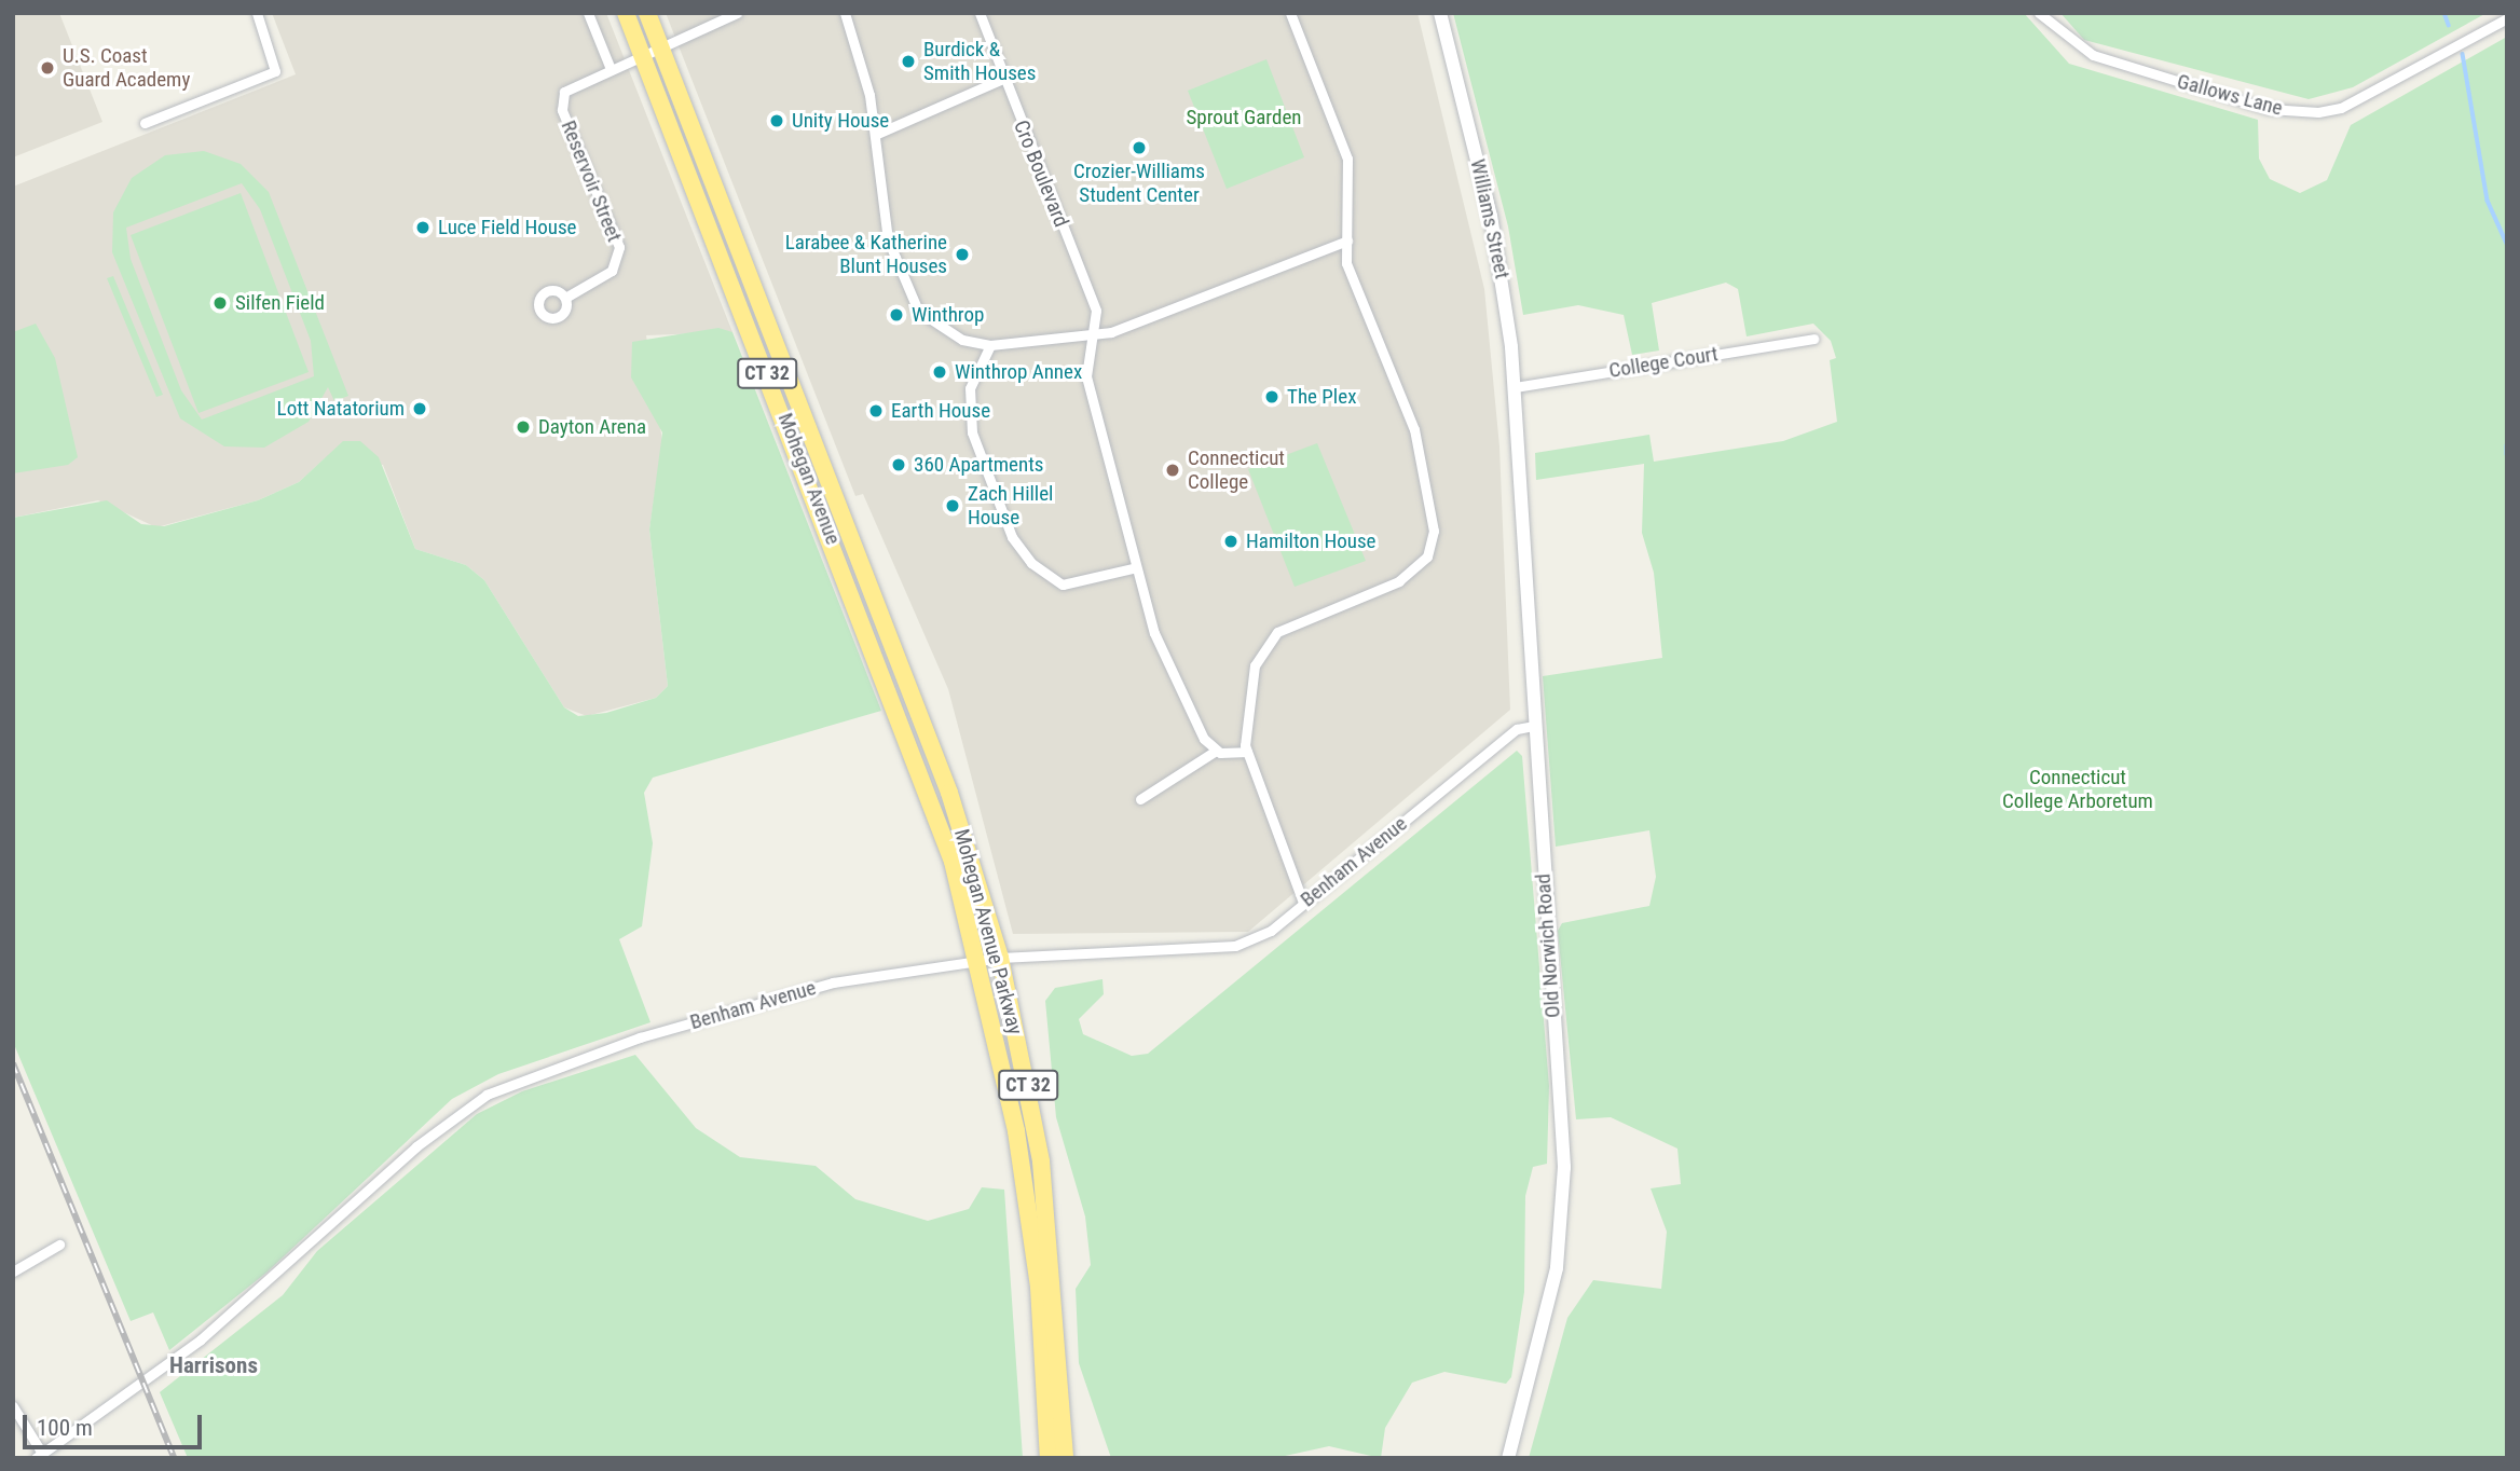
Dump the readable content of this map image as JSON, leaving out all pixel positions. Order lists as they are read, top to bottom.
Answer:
{
  "streets": {
    "highway": ["CT 32", "Mohegan Avenue", "Mohegan Avenue Parkway"],
    "street": [
      "Gallows Lane",
      "Cro Boulevard",
      "Reservoir Street",
      "Williams Street",
      "College Court",
      "Benham Avenue",
      "Old Norwich Road"
    ]
  },
  "crossings": [
    ["Reservoir Street", "Mohegan Avenue"],
    ["Williams Street", "College Court"],
    ["Williams Street", "Old Norwich Road"],
    ["Mohegan Avenue", "Mohegan Avenue Parkway"],
    ["Benham Avenue", "Mohegan Avenue Parkway"],
    ["Benham Avenue", "Old Norwich Road"]
  ],
  "districts": ["Harrisons"],
  "parks": ["Sprout Garden", "Connecticut College Arboretum"],
  "places": [
    "Burdick & Smith Houses",
    "U.S. Coast Guard Academy",
    "Unity House",
    "Crozier-Williams Student Center",
    "Luce Field House",
    "Larabee & Katherine Blunt Houses",
    "Silfen Field",
    "Winthrop",
    "Winthrop Annex",
    "The Plex",
    "Lott Natatorium",
    "Earth House",
    "Dayton Arena",
    "360 Apartments",
    "Connecticut College",
    "Zach Hillel House",
    "Hamilton House"
  ],
  "scale_bar": "100 m"
}
